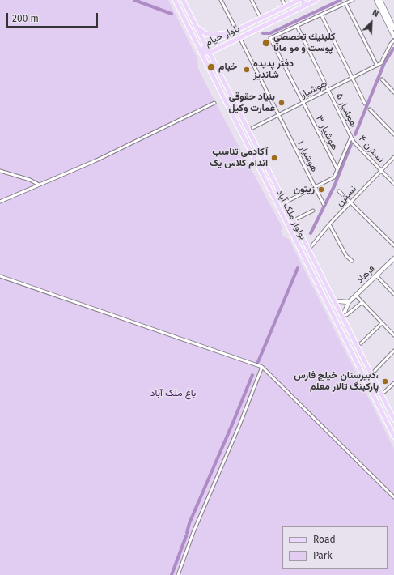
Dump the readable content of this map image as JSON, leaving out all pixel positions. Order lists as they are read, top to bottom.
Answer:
{
  "streets": {
    "main road": ["بلوار خیام", "بولوار ملک آباد"],
    "street": [
      "هوشیار",
      "هوشیار ۵",
      "هوشیار ۳",
      "نسترن ۴",
      "هوشیار ۱",
      "نسترن",
      "فرهاد"
    ]
  },
  "crossings": [
    ["بلوار خیام", "هوشیار ۱"],
    ["بلوار خیام", "بولوار ملک آباد"],
    ["هوشیار", "هوشیار ۵"],
    ["هوشیار", "هوشیار ۳"],
    ["هوشیار", "هوشیار ۱"],
    ["هوشیار ۵", "هوشیار ۳"],
    ["هوشیار ۵", "نسترن ۴"],
    ["نسترن ۴", "نسترن"]
  ],
  "parks": ["باغ ملک آباد"],
  "places": [
    "كلينيك تخصصي پوست و مو مانا",
    "خیام",
    "دفتر پدیده شاندیز",
    "بنیاد حقوقی عمارت وکیل",
    "آکادمی تناسب اندام کلاس یک",
    "زیتون",
    "دبیرستان خیلج فارس، پارکینگ تالار معلم"
  ],
  "legend": ["Road", "Park"],
  "scale_bar": "200 m",
  "north": "top right"
}
